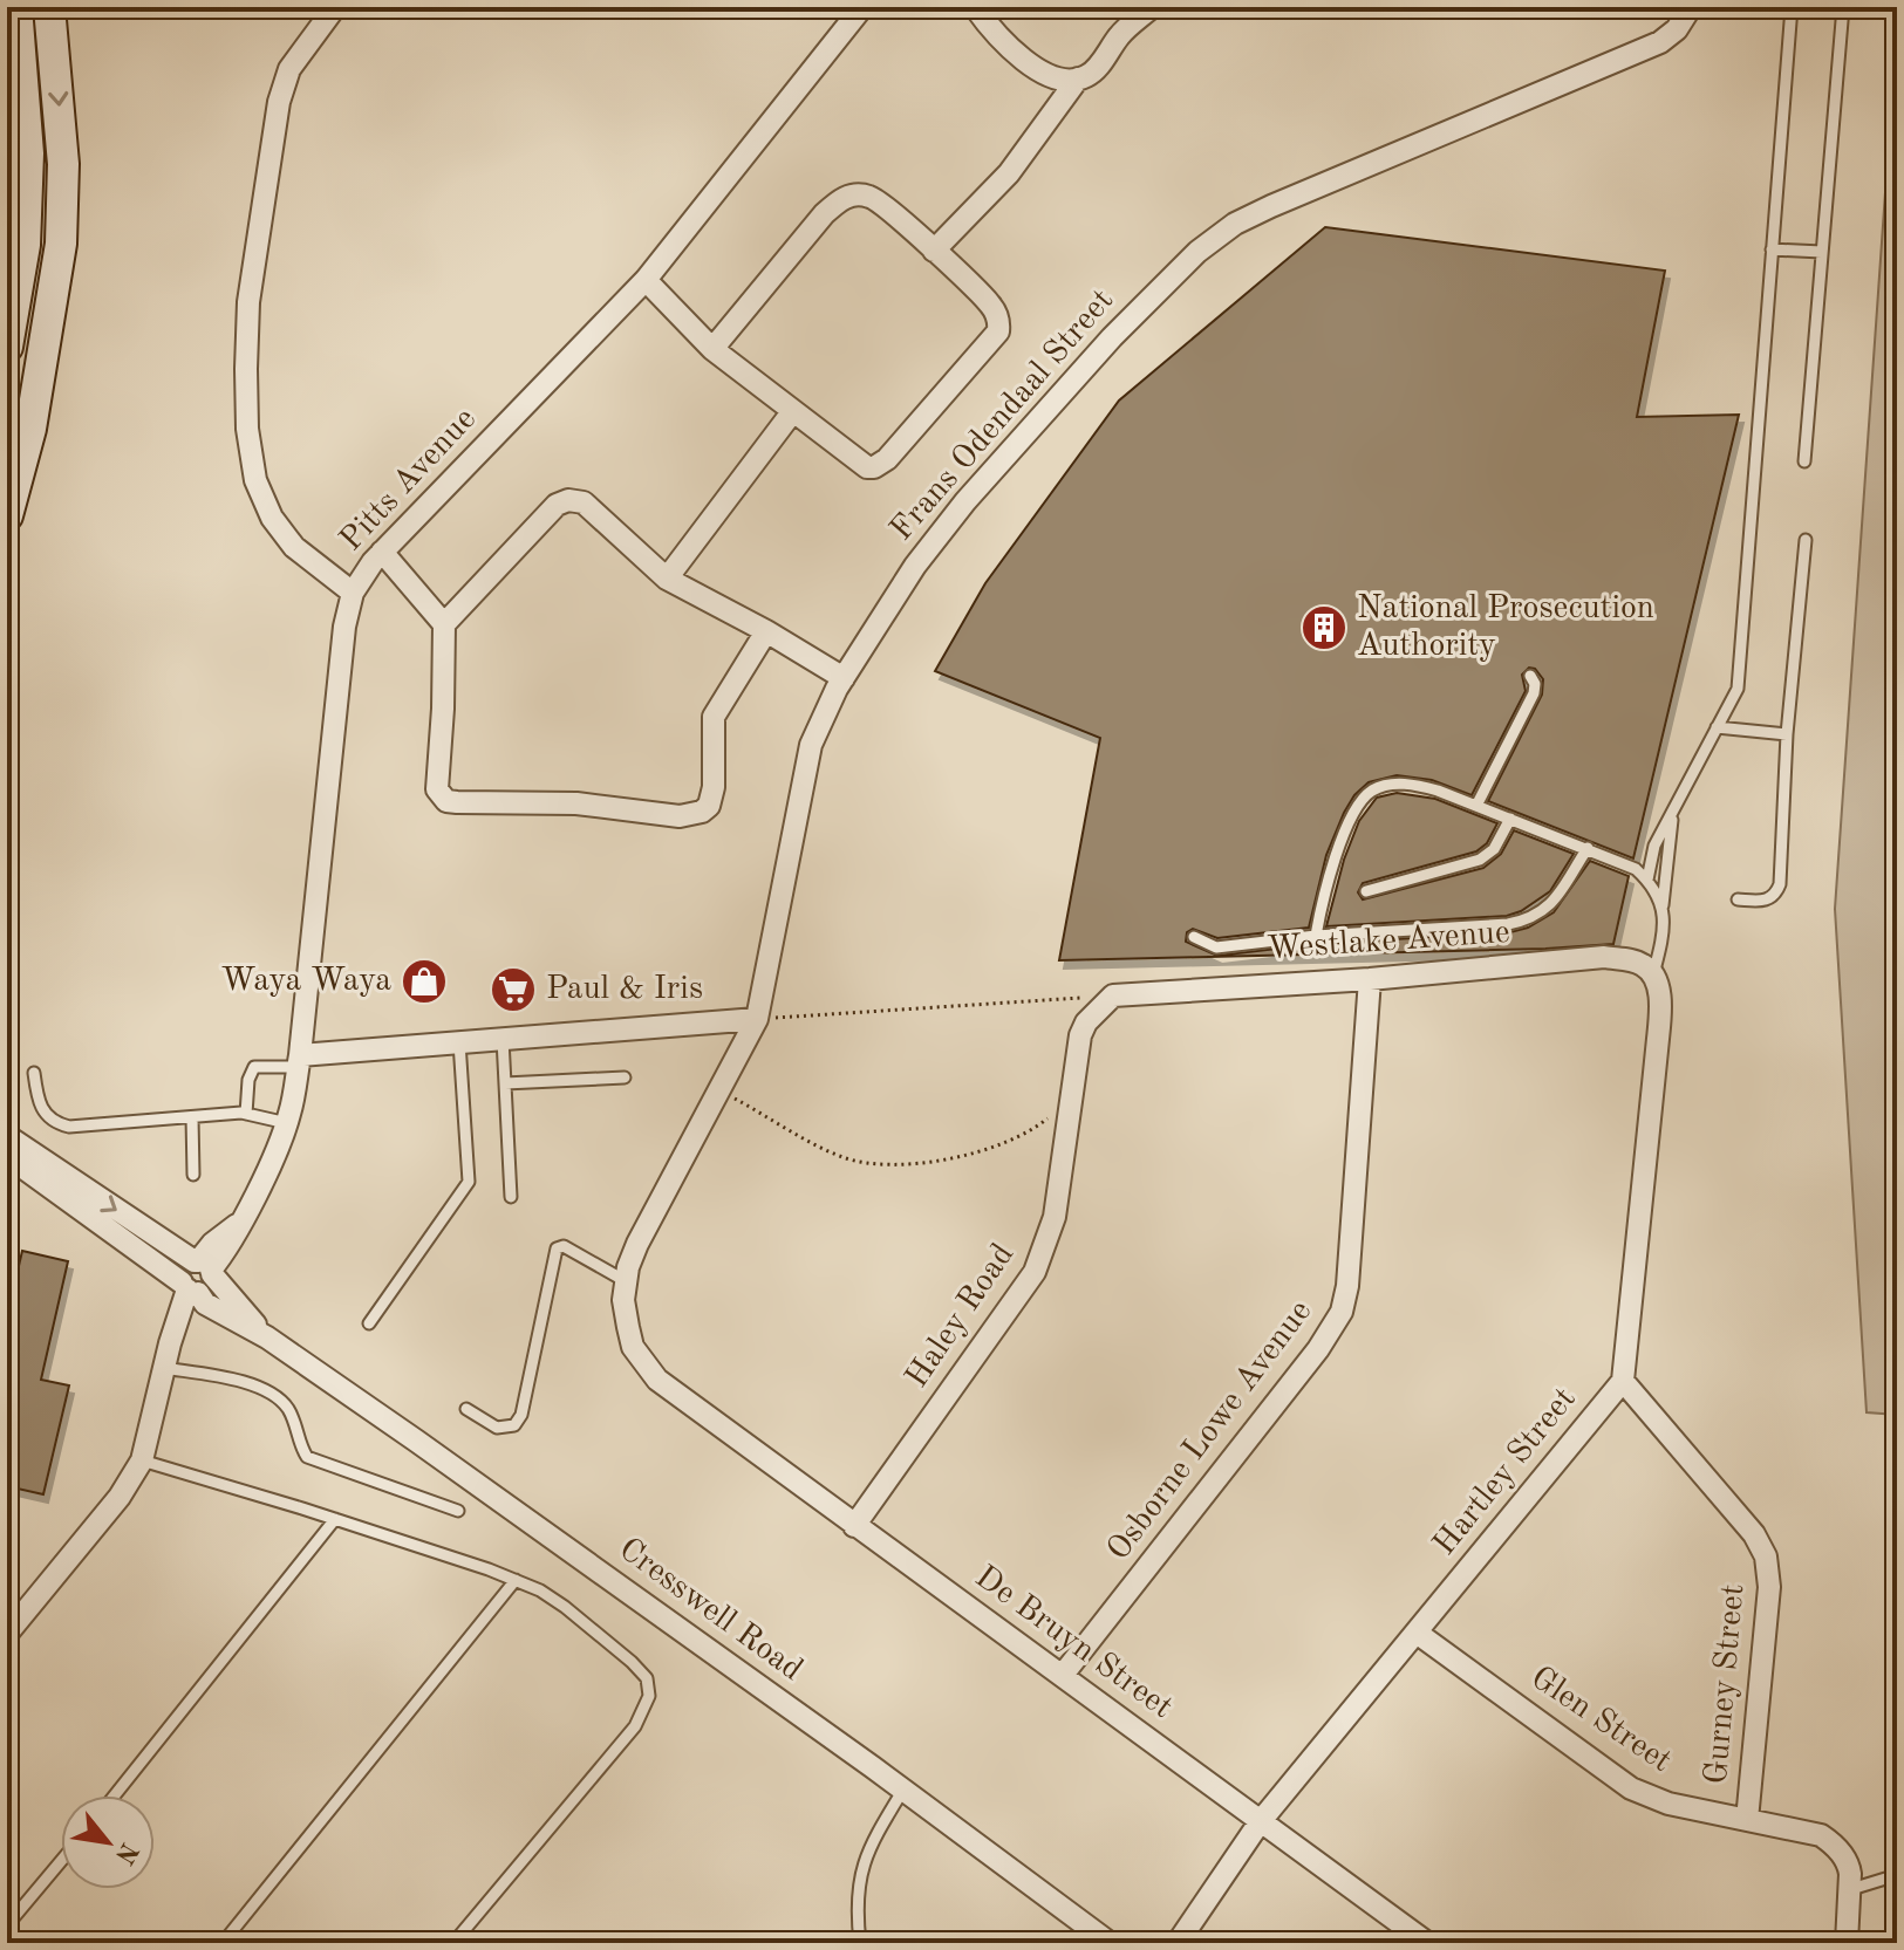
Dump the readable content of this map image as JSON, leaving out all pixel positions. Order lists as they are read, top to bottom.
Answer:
{
  "streets": {
    "street": [
      "Frans Odendaal Street",
      "Pitts Avenue",
      "Westlake Avenue",
      "Haley Road",
      "Osborne Lowe Avenue",
      "Hartley Street",
      "Cresswell Road",
      "De Bruyn Street",
      "Gurney Street",
      "Glen Street"
    ]
  },
  "crossings": [
    ["Frans Odendaal Street", "De Bruyn Street"],
    ["Pitts Avenue", "Cresswell Road"],
    ["Westlake Avenue", "Haley Road"],
    ["Westlake Avenue", "Osborne Lowe Avenue"],
    ["Westlake Avenue", "Hartley Street"],
    ["Haley Road", "De Bruyn Street"],
    ["Osborne Lowe Avenue", "De Bruyn Street"],
    ["Hartley Street", "De Bruyn Street"],
    ["Hartley Street", "Gurney Street"],
    ["Hartley Street", "Glen Street"],
    ["Gurney Street", "Glen Street"]
  ],
  "places": {
    "building": ["National Prosecution Authority"],
    "shop": ["Waya Waya"],
    "supermarket": ["Paul & Iris"]
  },
  "north": "bottom right"
}
